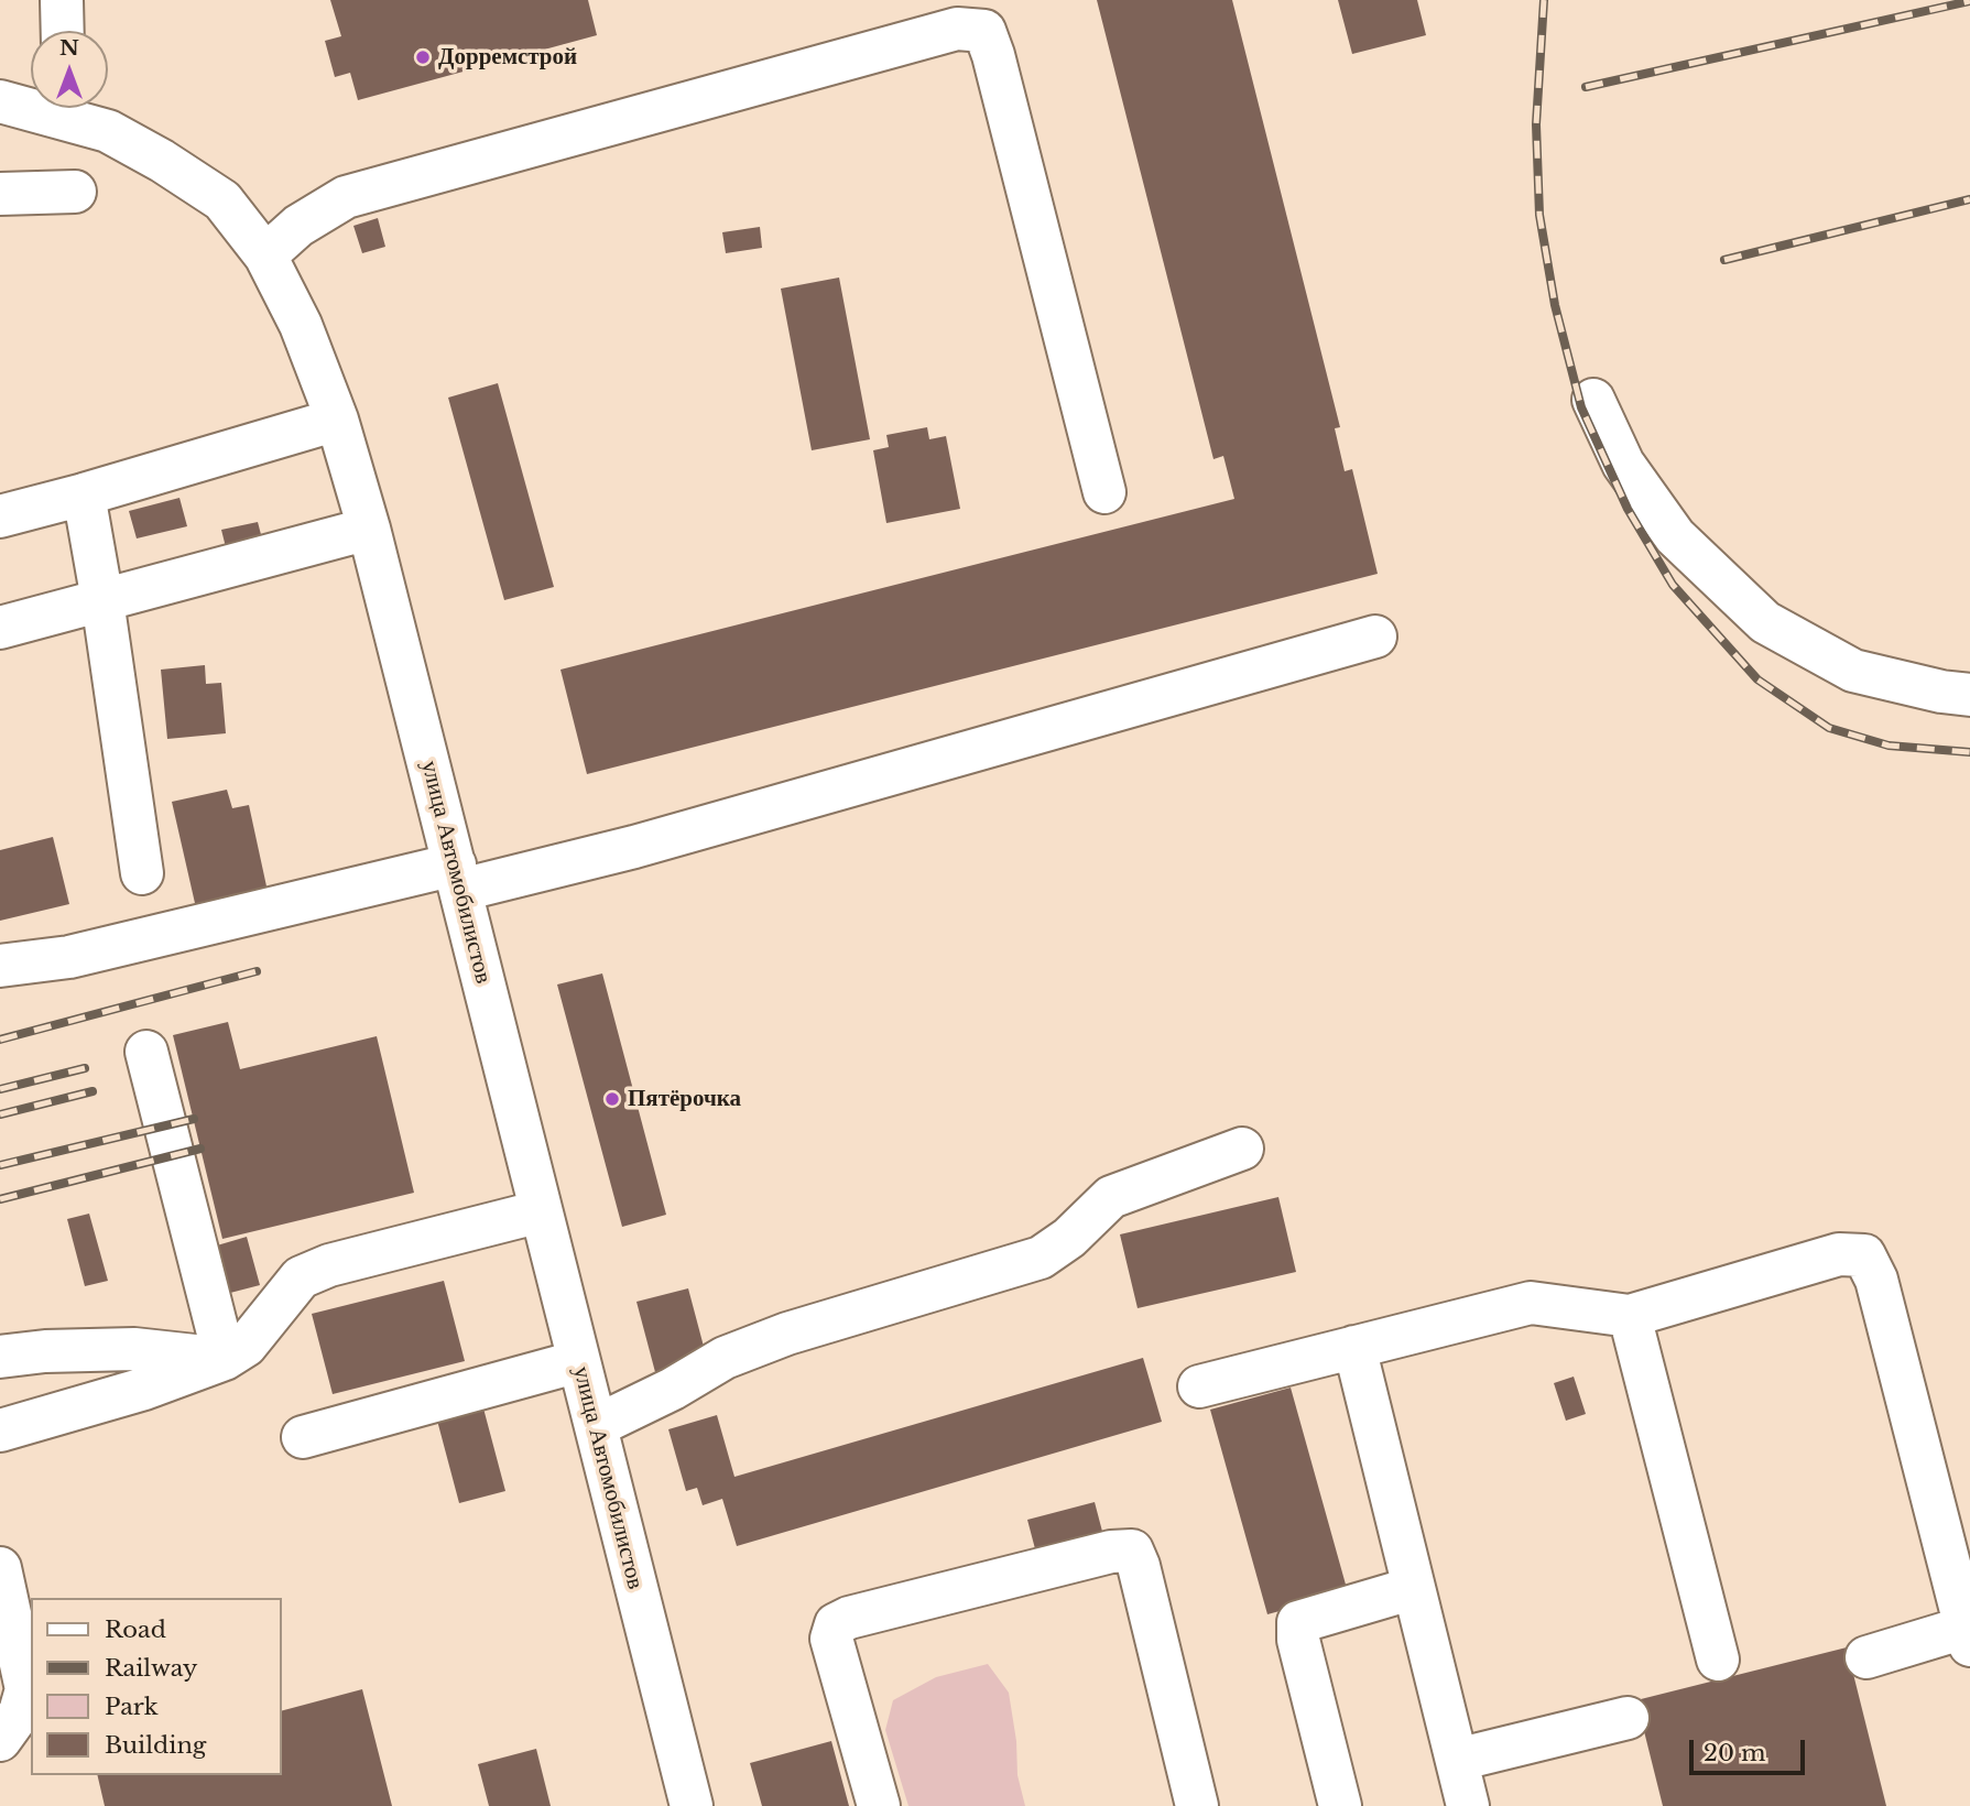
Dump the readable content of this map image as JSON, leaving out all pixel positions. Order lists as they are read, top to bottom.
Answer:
{
  "streets": {
    "street": ["улица Автомобилистов"]
  },
  "places": ["Дорремстрой", "Пятёрочка"],
  "legend": [
    "Road",
    "Railway",
    "Park",
    "Building"
  ],
  "scale_bar": "20 m",
  "north": "top"
}
